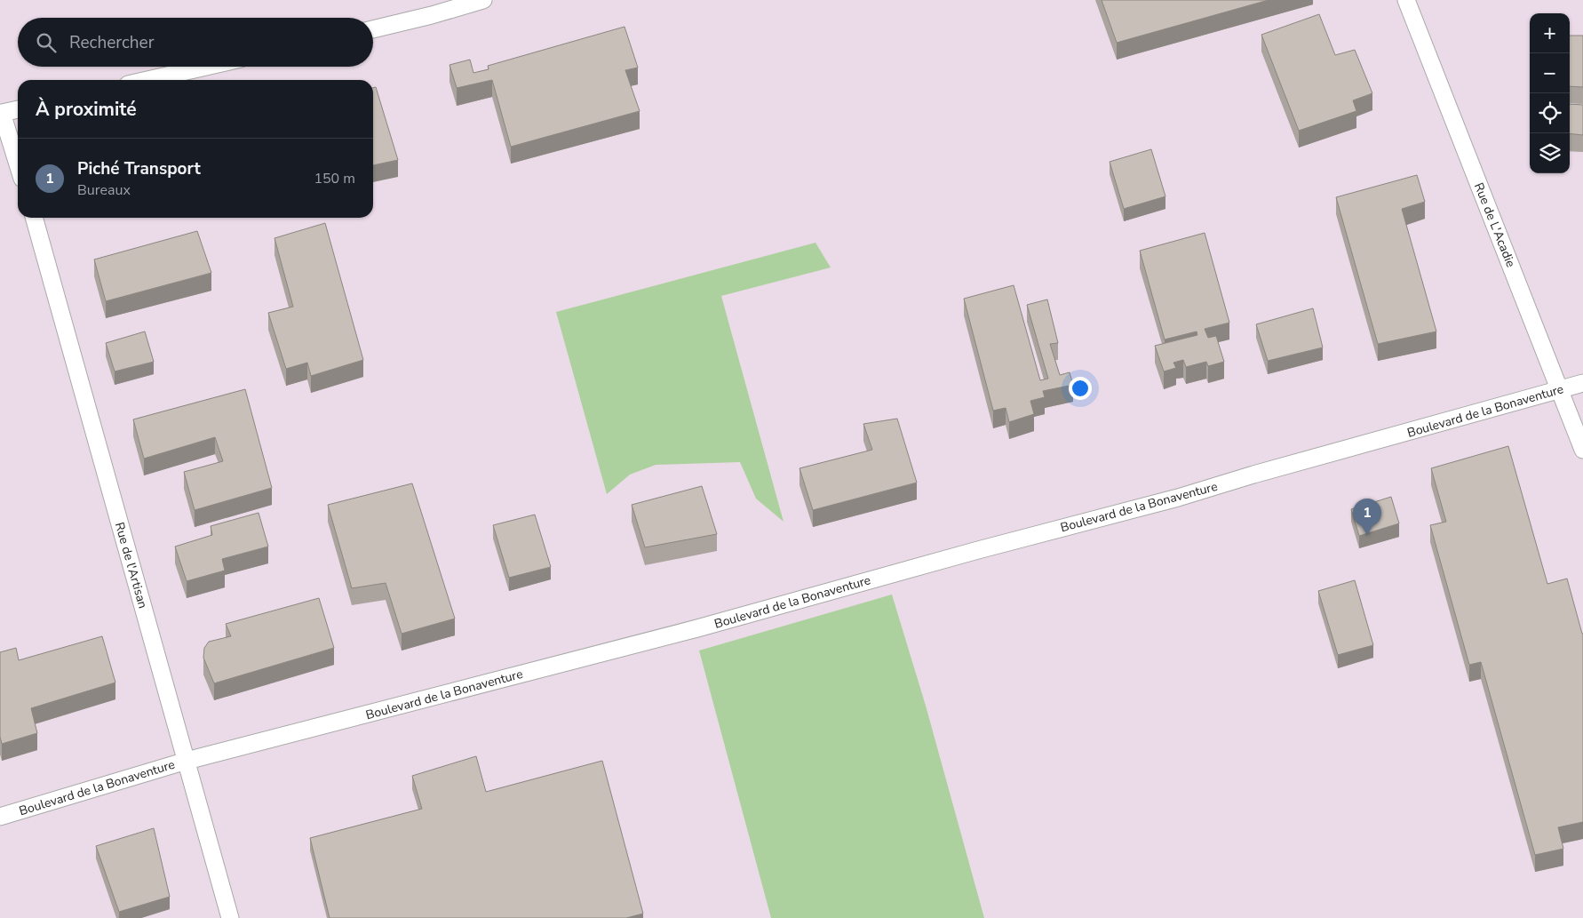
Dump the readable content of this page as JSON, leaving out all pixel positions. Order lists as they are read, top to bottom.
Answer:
{
  "streets": {
    "street": ["Rue de L'Acadie", "Boulevard de la Bonaventure", "Rue de l'Artisan"]
  },
  "crossings": [
    ["Rue de L'Acadie", "Boulevard de la Bonaventure"],
    ["Boulevard de la Bonaventure", "Rue de l'Artisan"]
  ],
  "page": {
    "map_buttons": ["+", "−"],
    "search": "Rechercher",
    "heading": "À proximité",
    "list": [
      {
        "mark": "1",
        "name": "Piché Transport",
        "note": "Bureaux",
        "value": "150 m"
      }
    ],
    "pins": "1"
  }
}
